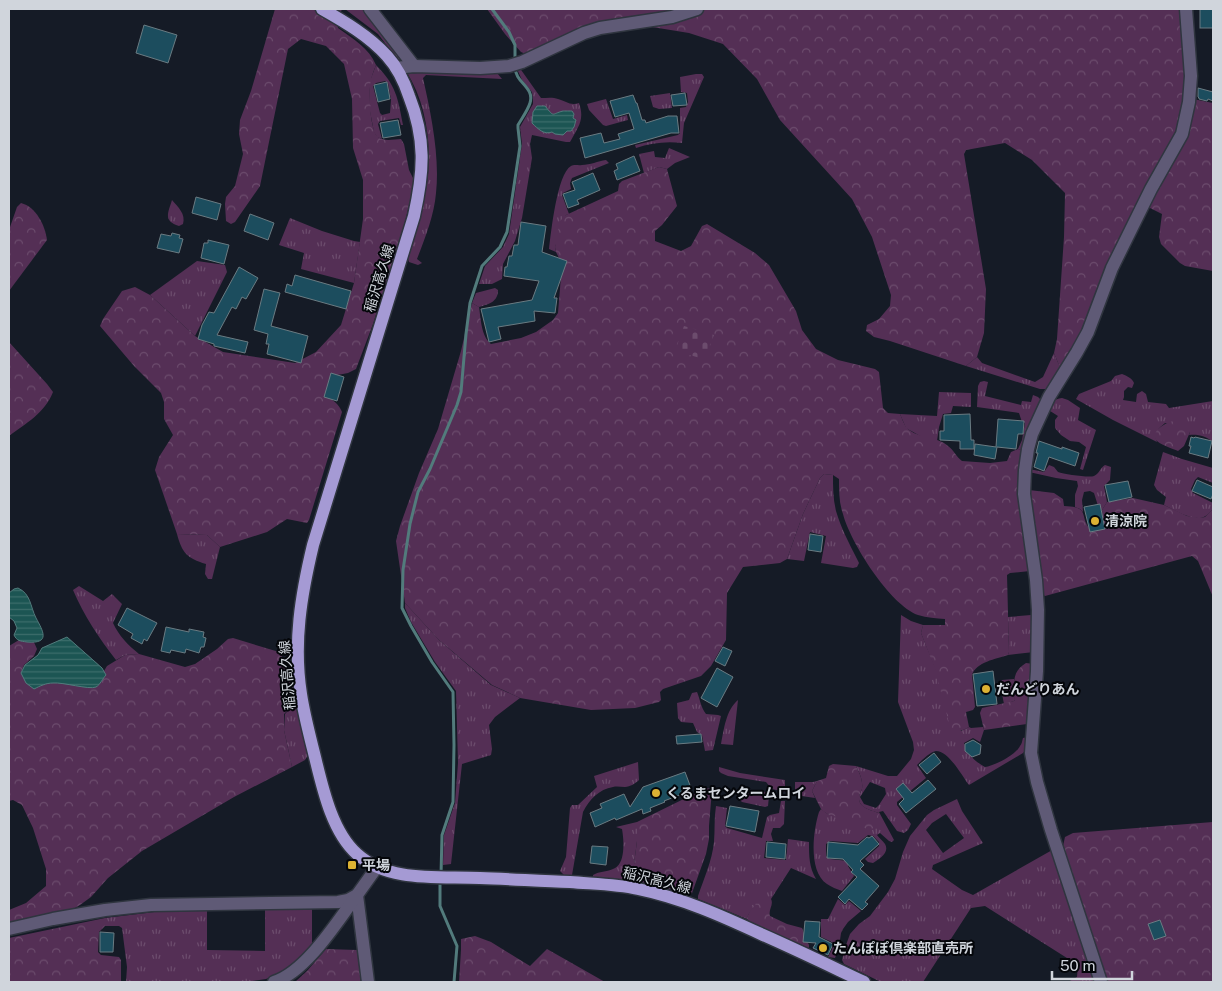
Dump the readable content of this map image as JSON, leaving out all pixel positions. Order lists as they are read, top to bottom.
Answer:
{
  "streets": {
    "main road": ["稲沢高久線"]
  },
  "places": {
    "other": [
      "清涼院",
      "だんどりあん",
      "くるまセンタームロイ",
      "たんぽぽ倶楽部直売所"
    ],
    "transit": ["平場"]
  },
  "scale_bar": "50 m"
}
